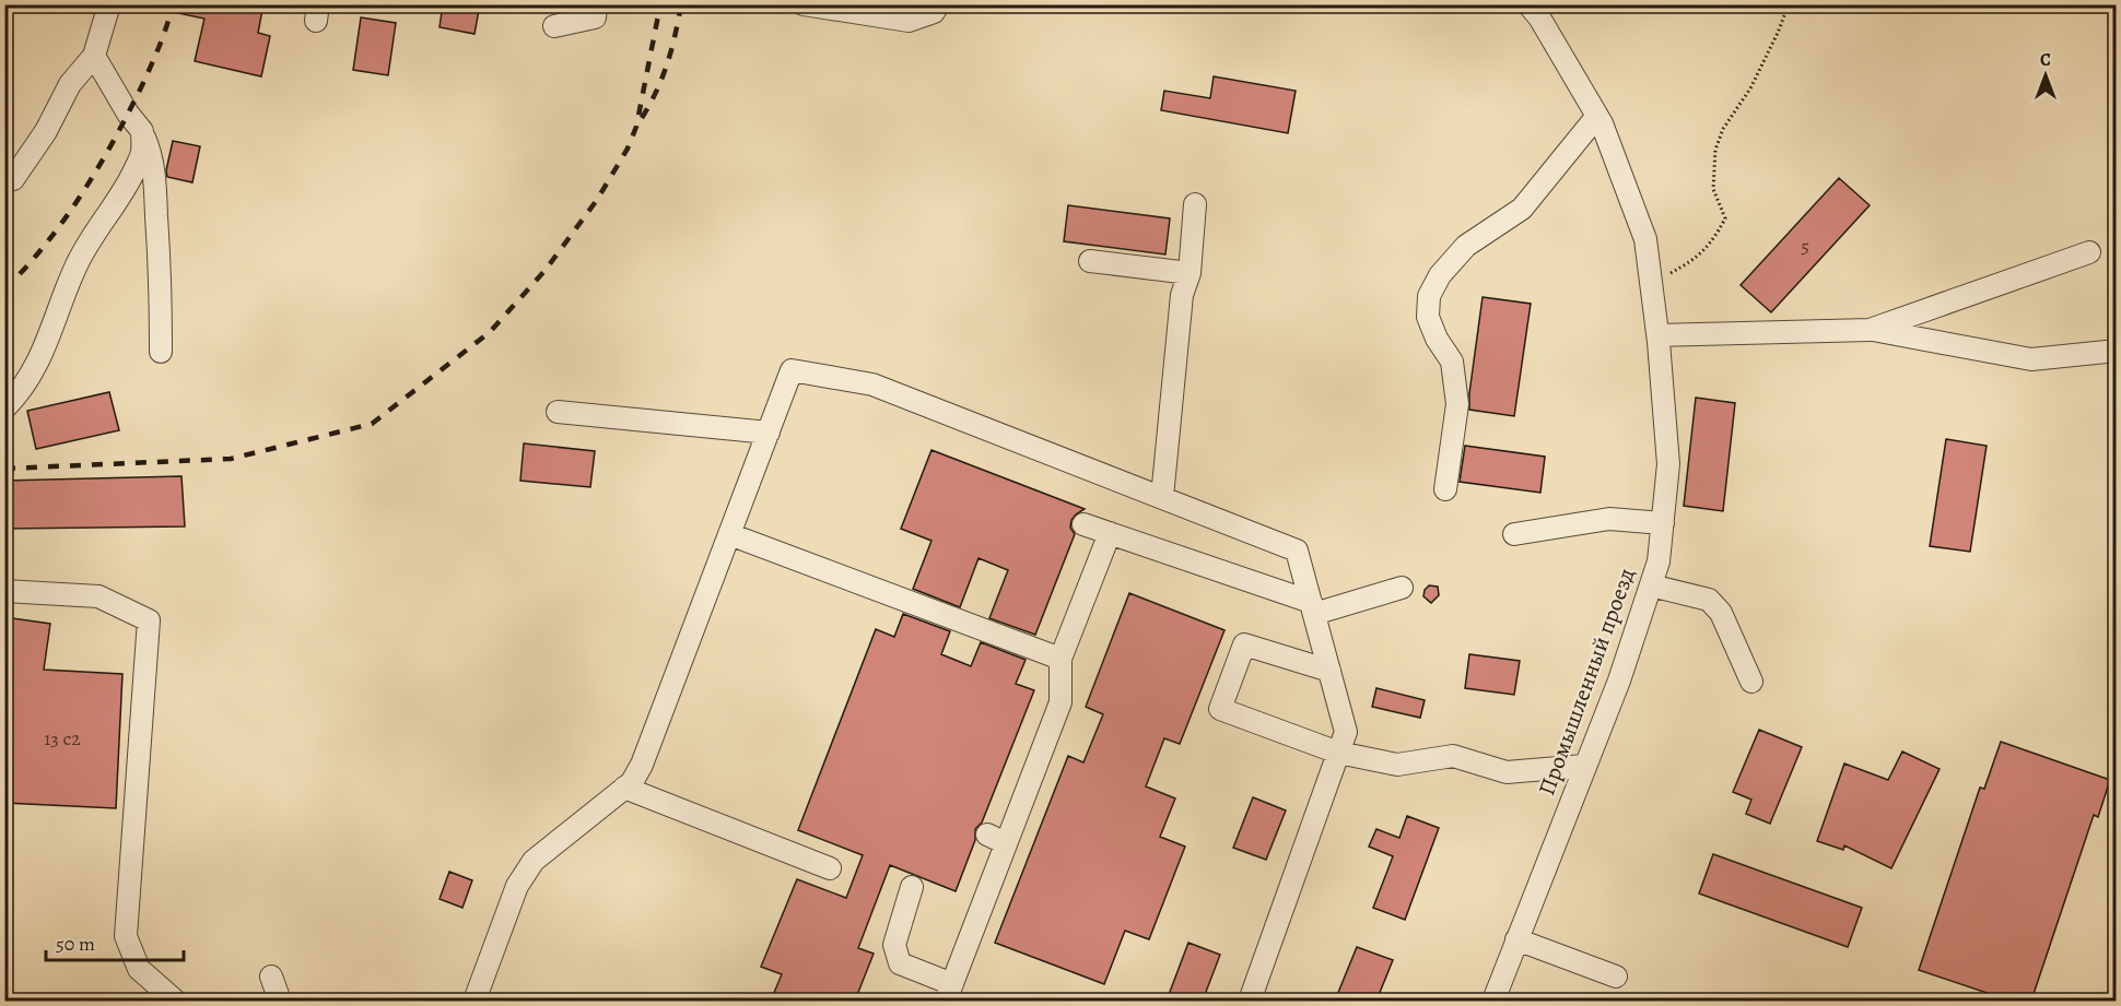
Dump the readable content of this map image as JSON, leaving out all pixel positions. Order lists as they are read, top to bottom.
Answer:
{
  "streets": {
    "street": ["Промышленный проезд"]
  },
  "house_numbers": ["5", "13 с2"],
  "scale_bar": "50 m",
  "north": "top"
}
